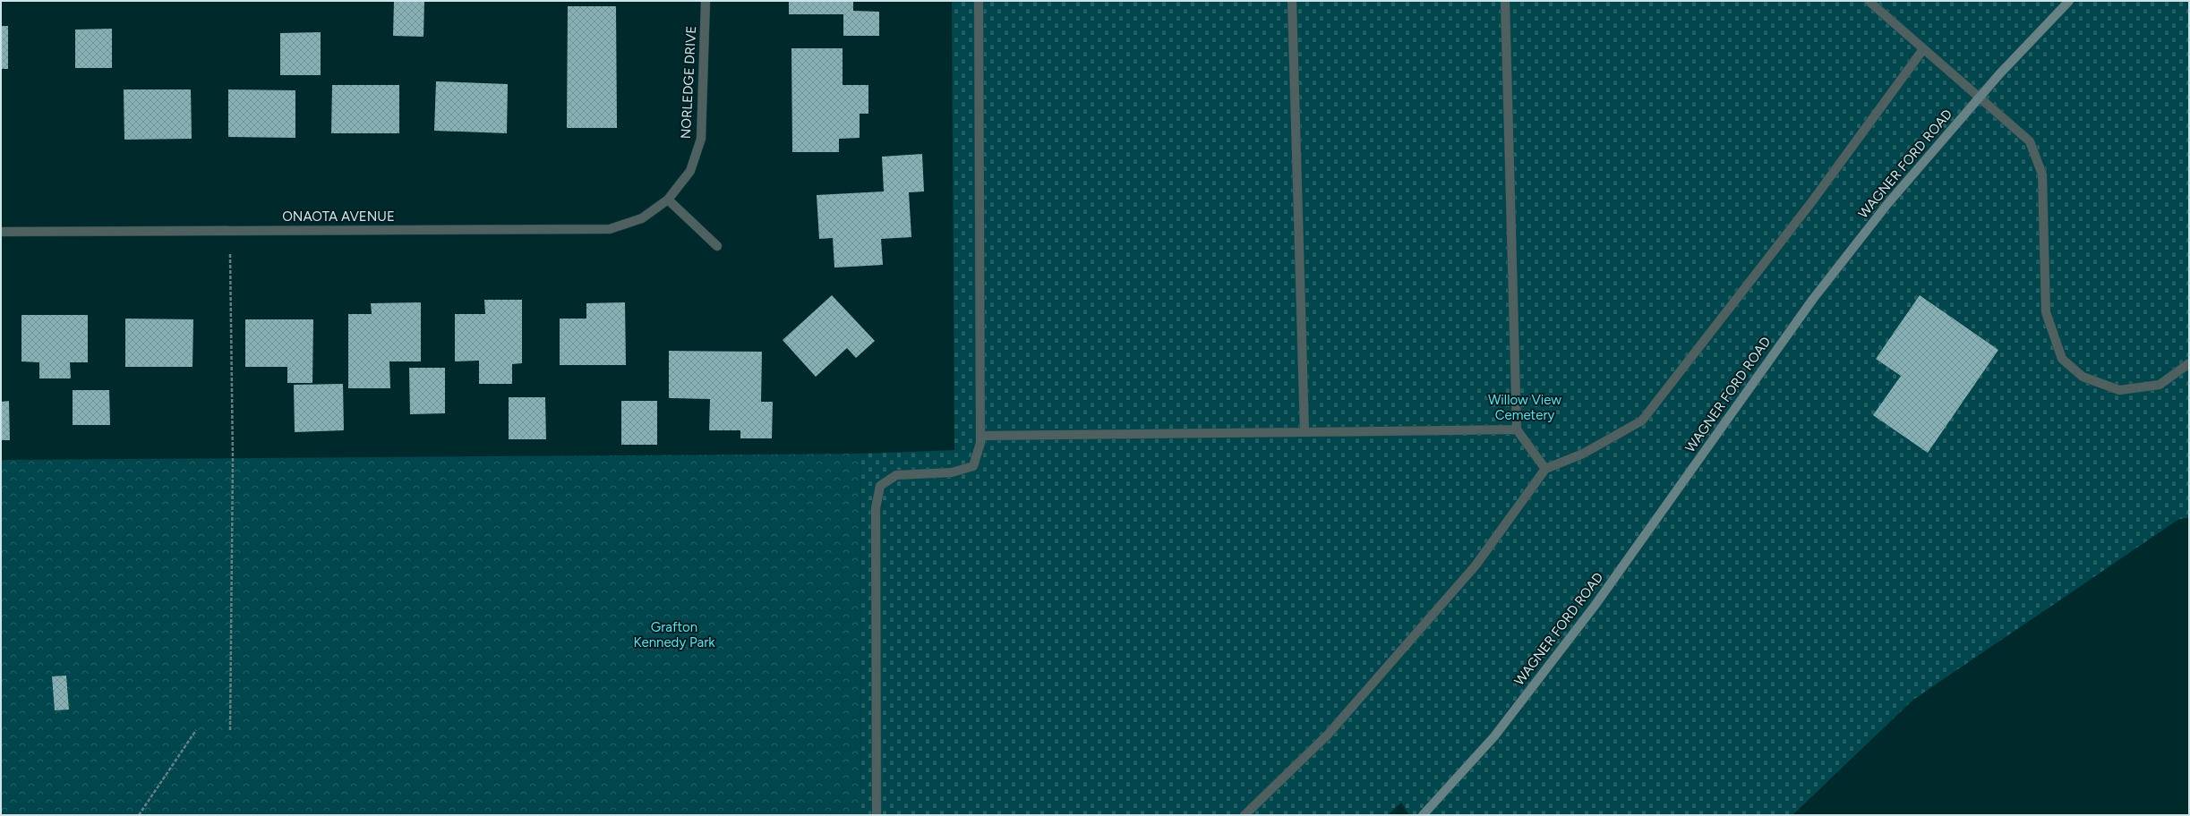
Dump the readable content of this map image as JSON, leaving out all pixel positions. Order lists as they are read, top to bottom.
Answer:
{
  "streets": {
    "main road": ["WAGNER FORD ROAD"],
    "street": ["NORLEDGE DRIVE", "ONAOTA AVENUE"]
  },
  "crossings": [
    ["NORLEDGE DRIVE", "ONAOTA AVENUE"]
  ],
  "parks": ["Willow View Cemetery", "Grafton Kennedy Park"]
}
